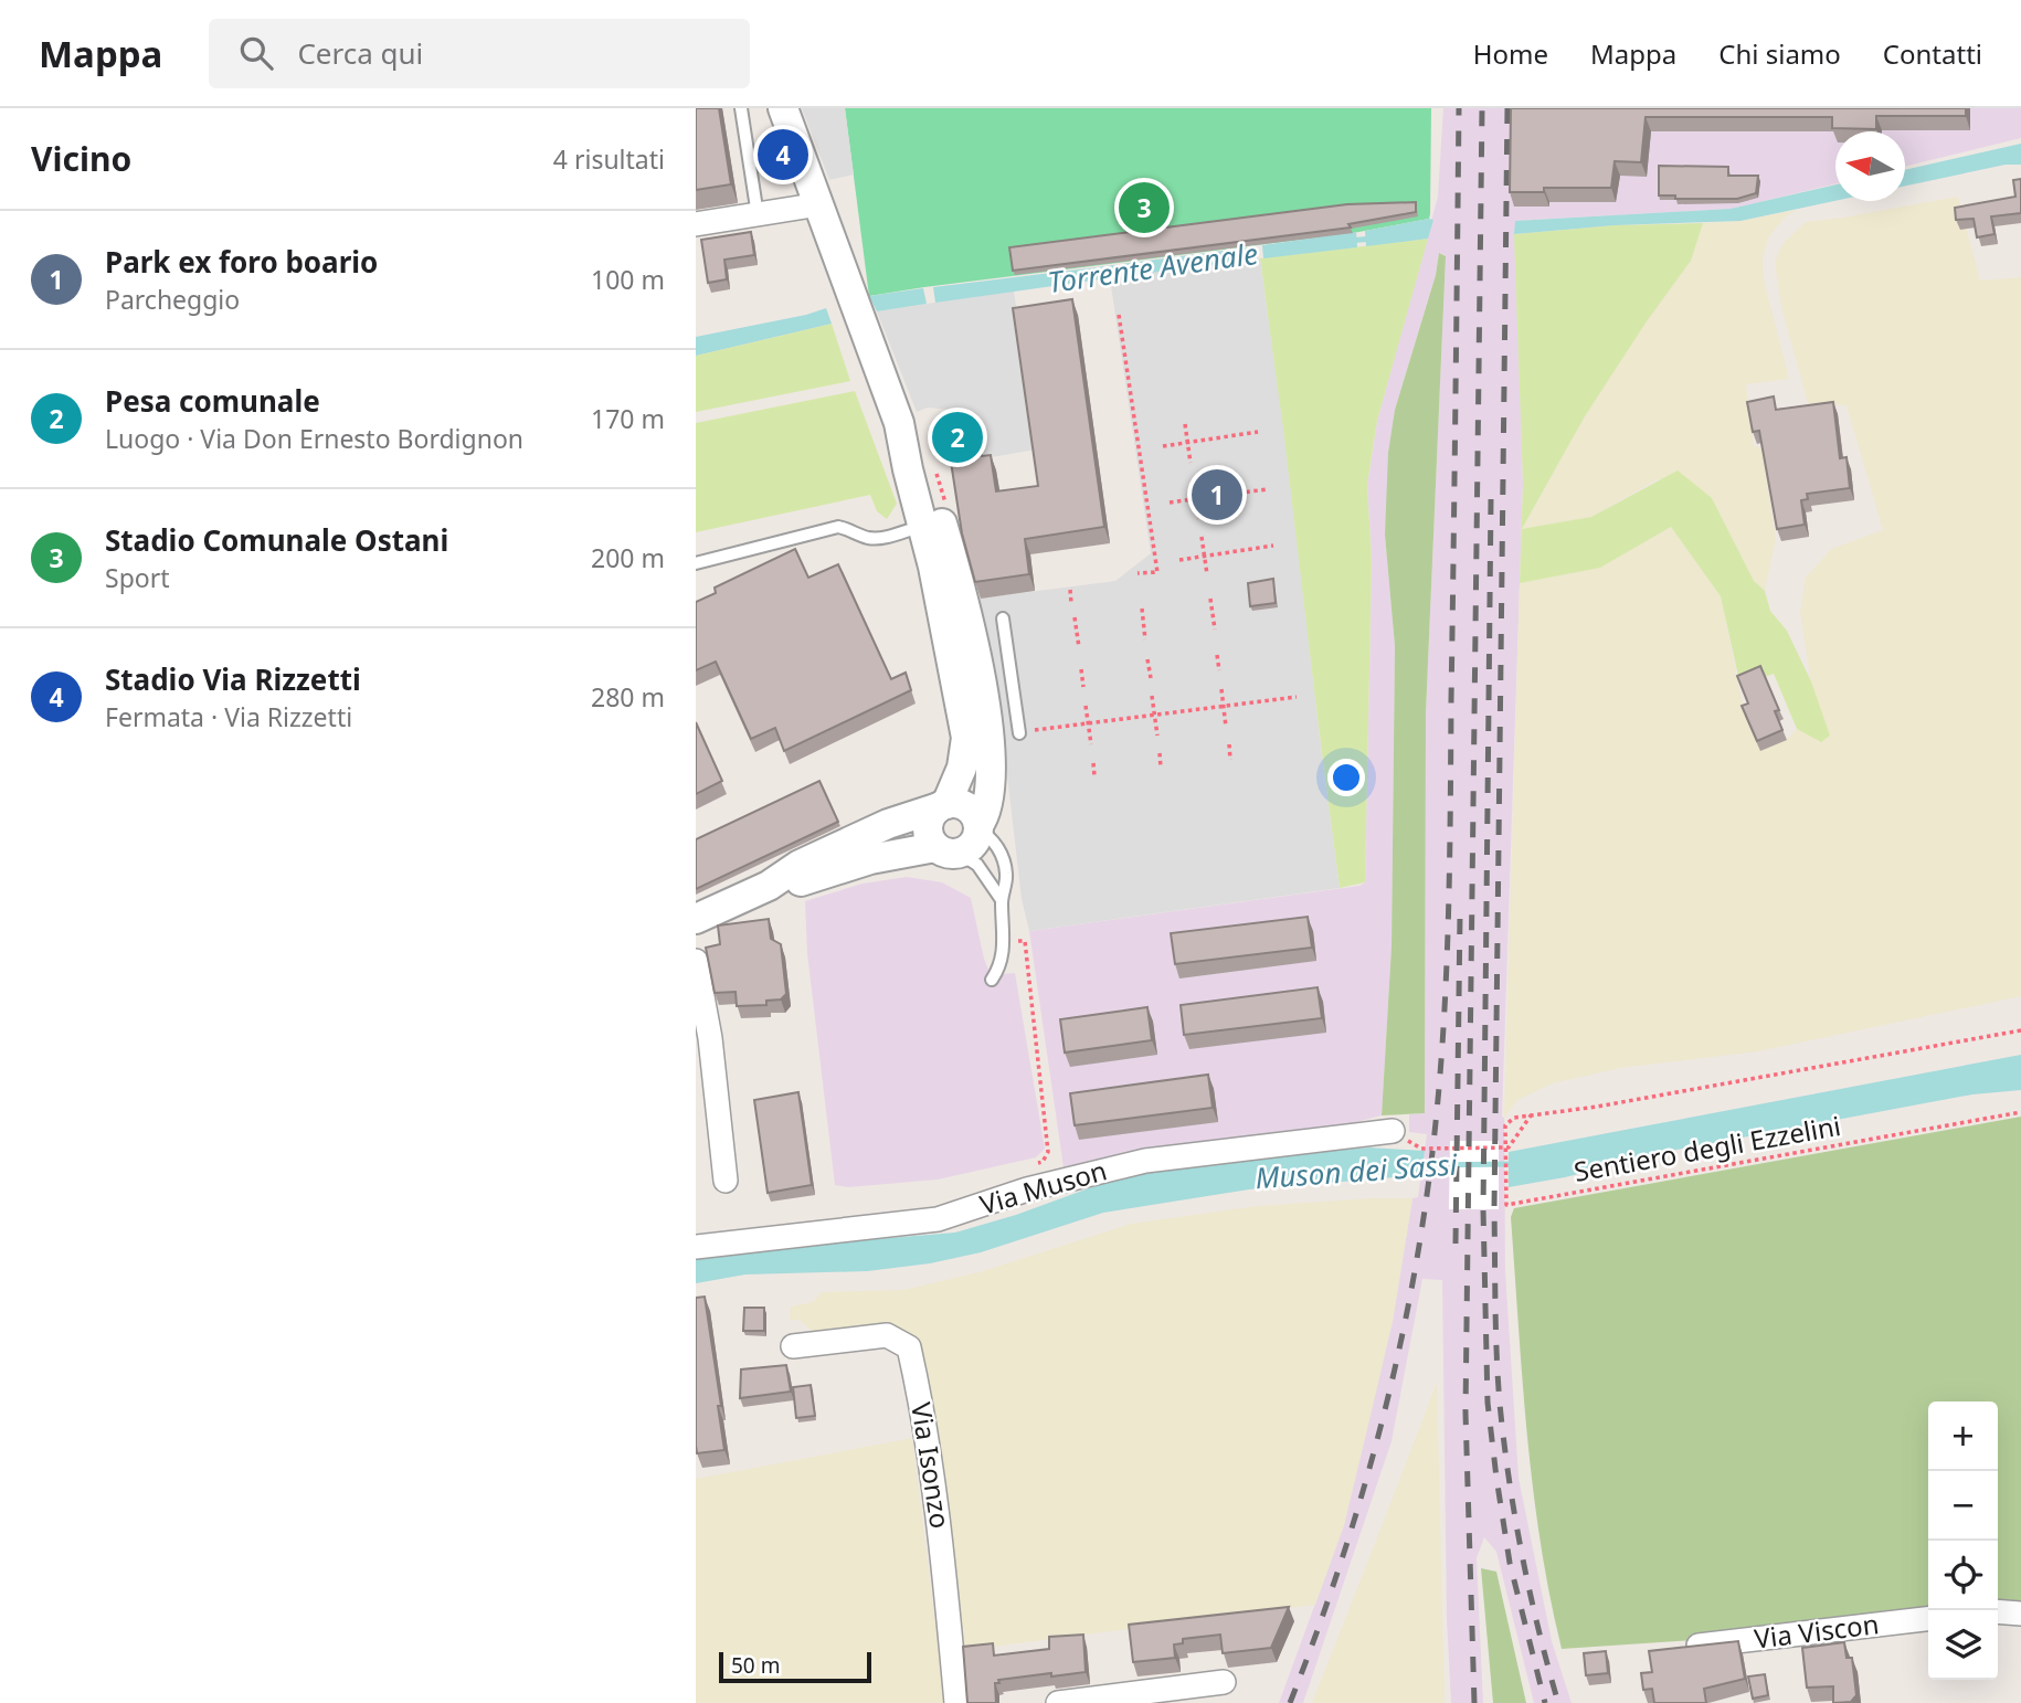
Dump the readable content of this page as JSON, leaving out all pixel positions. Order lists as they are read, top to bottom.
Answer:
{
  "streets": {
    "street": ["Via Muson", "Via Isonzo", "Via Viscon"],
    "path": ["Sentiero degli Ezzelini"]
  },
  "water": ["Torrente Avenale", "Muson dei Sassi"],
  "scale_bar": "50 m",
  "north": "left",
  "page": {
    "header": "Mappa",
    "search": "Cerca qui",
    "nav": [
      "Home",
      "Mappa",
      "Chi siamo",
      "Contatti"
    ],
    "heading": ["Vicino", "4 risultati"],
    "pins": [
      "4",
      "3",
      "2",
      "1"
    ],
    "list": [
      {
        "mark": "1",
        "name": "Park ex foro boario",
        "note": "Parcheggio",
        "value": "100 m"
      },
      {
        "mark": "2",
        "name": "Pesa comunale",
        "note": "Luogo · Via Don Ernesto Bordignon",
        "value": "170 m"
      },
      {
        "mark": "3",
        "name": "Stadio Comunale Ostani",
        "note": "Sport",
        "value": "200 m"
      },
      {
        "mark": "4",
        "name": "Stadio Via Rizzetti",
        "note": "Fermata · Via Rizzetti",
        "value": "280 m"
      }
    ],
    "map_buttons": ["+", "−"],
    "scale": "50 m"
  }
}
